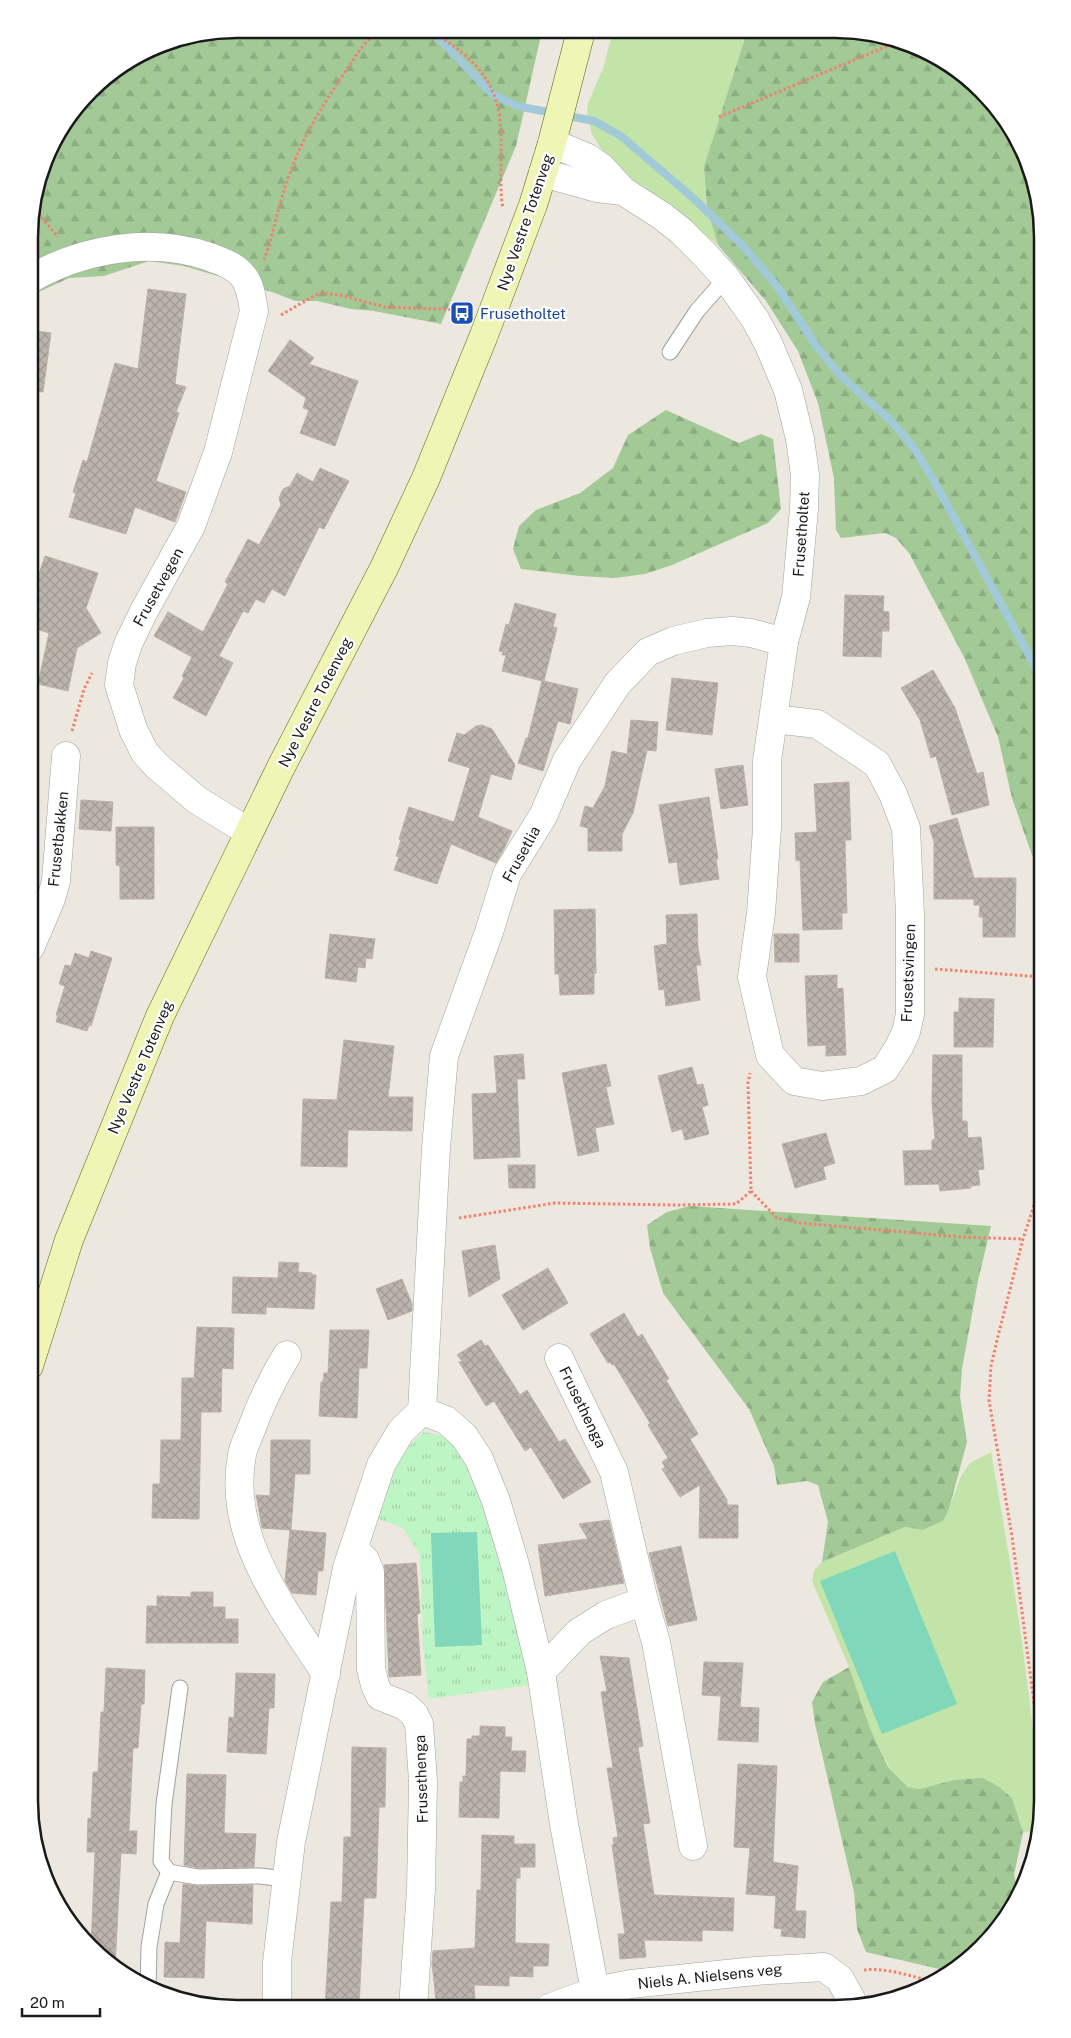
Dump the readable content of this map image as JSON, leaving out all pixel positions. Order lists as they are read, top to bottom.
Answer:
{
  "streets": {
    "main road": ["Nye Vestre Totenveg"],
    "street": [
      "Frusetholtet",
      "Frusetvegen",
      "Frusetbakken",
      "Frusetlia",
      "Frusetsvingen",
      "Frusethenga",
      "Niels A. Nielsens veg"
    ]
  },
  "crossings": [
    ["Nye Vestre Totenveg", "Frusetholtet"],
    ["Nye Vestre Totenveg", "Frusetvegen"],
    ["Frusetholtet", "Frusetlia"],
    ["Frusetholtet", "Frusetsvingen"],
    ["Frusetlia", "Frusetsvingen"]
  ],
  "places": {
    "bus stop": ["Frusetholtet"]
  },
  "scale_bar": "20 m"
}
